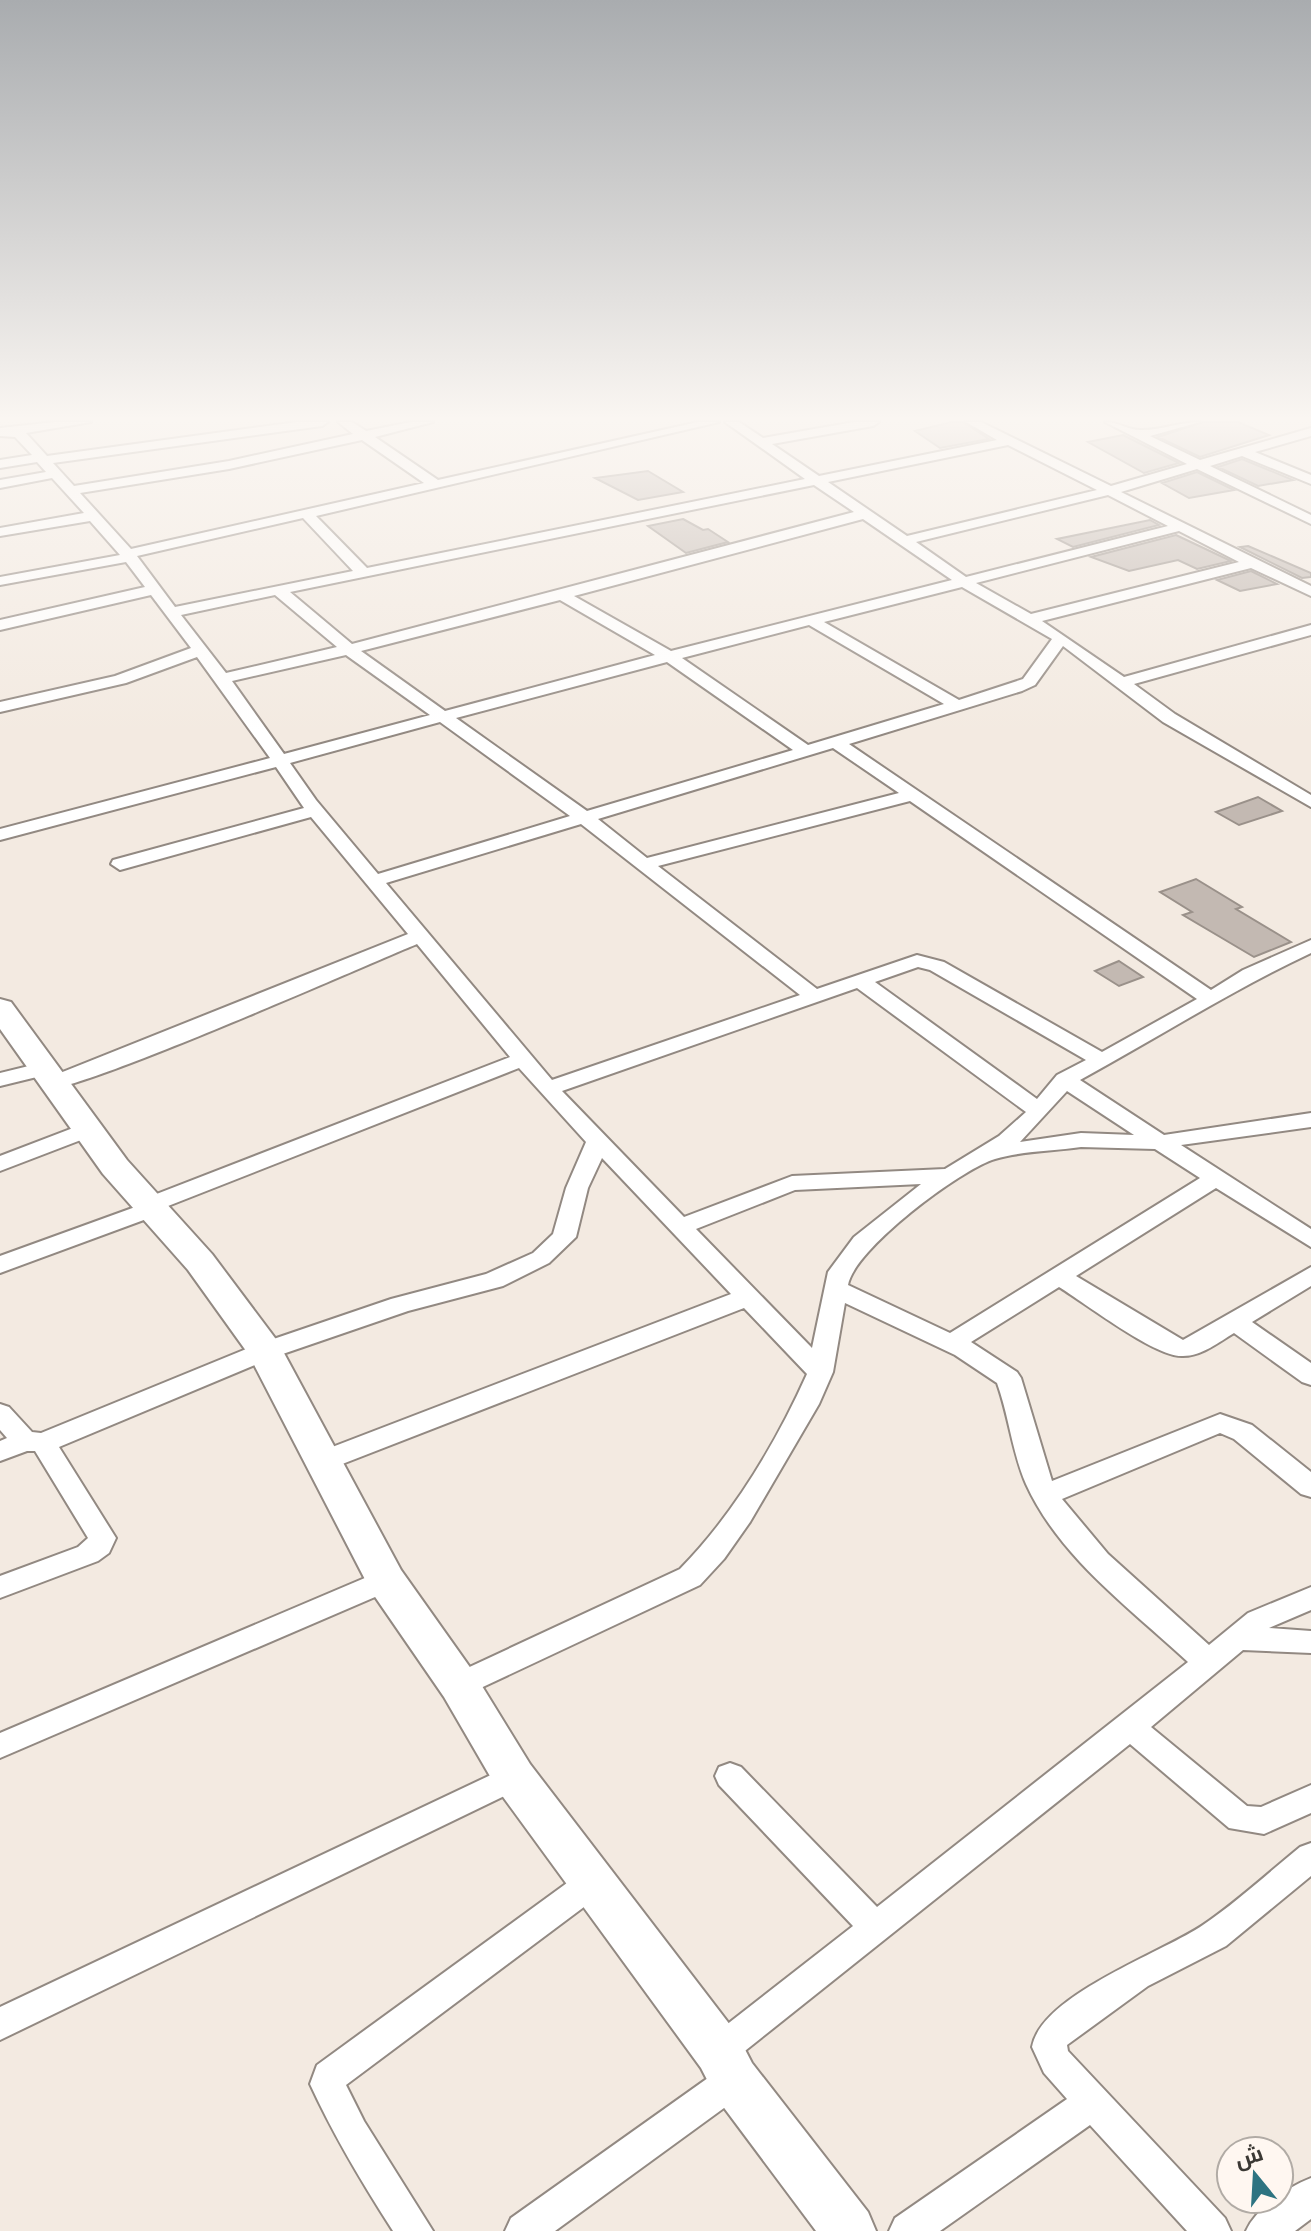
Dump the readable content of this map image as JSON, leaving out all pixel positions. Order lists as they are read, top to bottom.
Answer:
{
  "north": "top"
}
